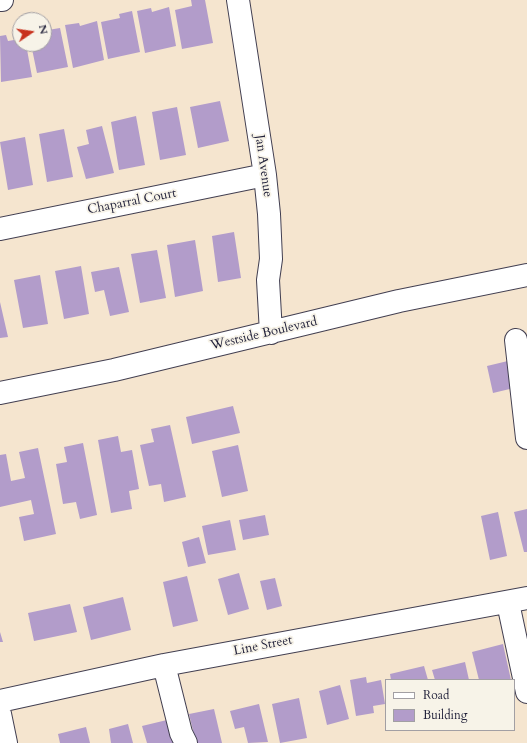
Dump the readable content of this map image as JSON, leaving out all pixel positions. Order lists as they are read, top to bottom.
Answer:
{
  "streets": {
    "street": [
      "Jan Avenue",
      "Chaparral Court",
      "Westside Boulevard",
      "Line Street"
    ]
  },
  "crossings": [
    ["Jan Avenue", "Chaparral Court"],
    ["Jan Avenue", "Westside Boulevard"]
  ],
  "legend": ["Road", "Building"],
  "north": "right"
}
